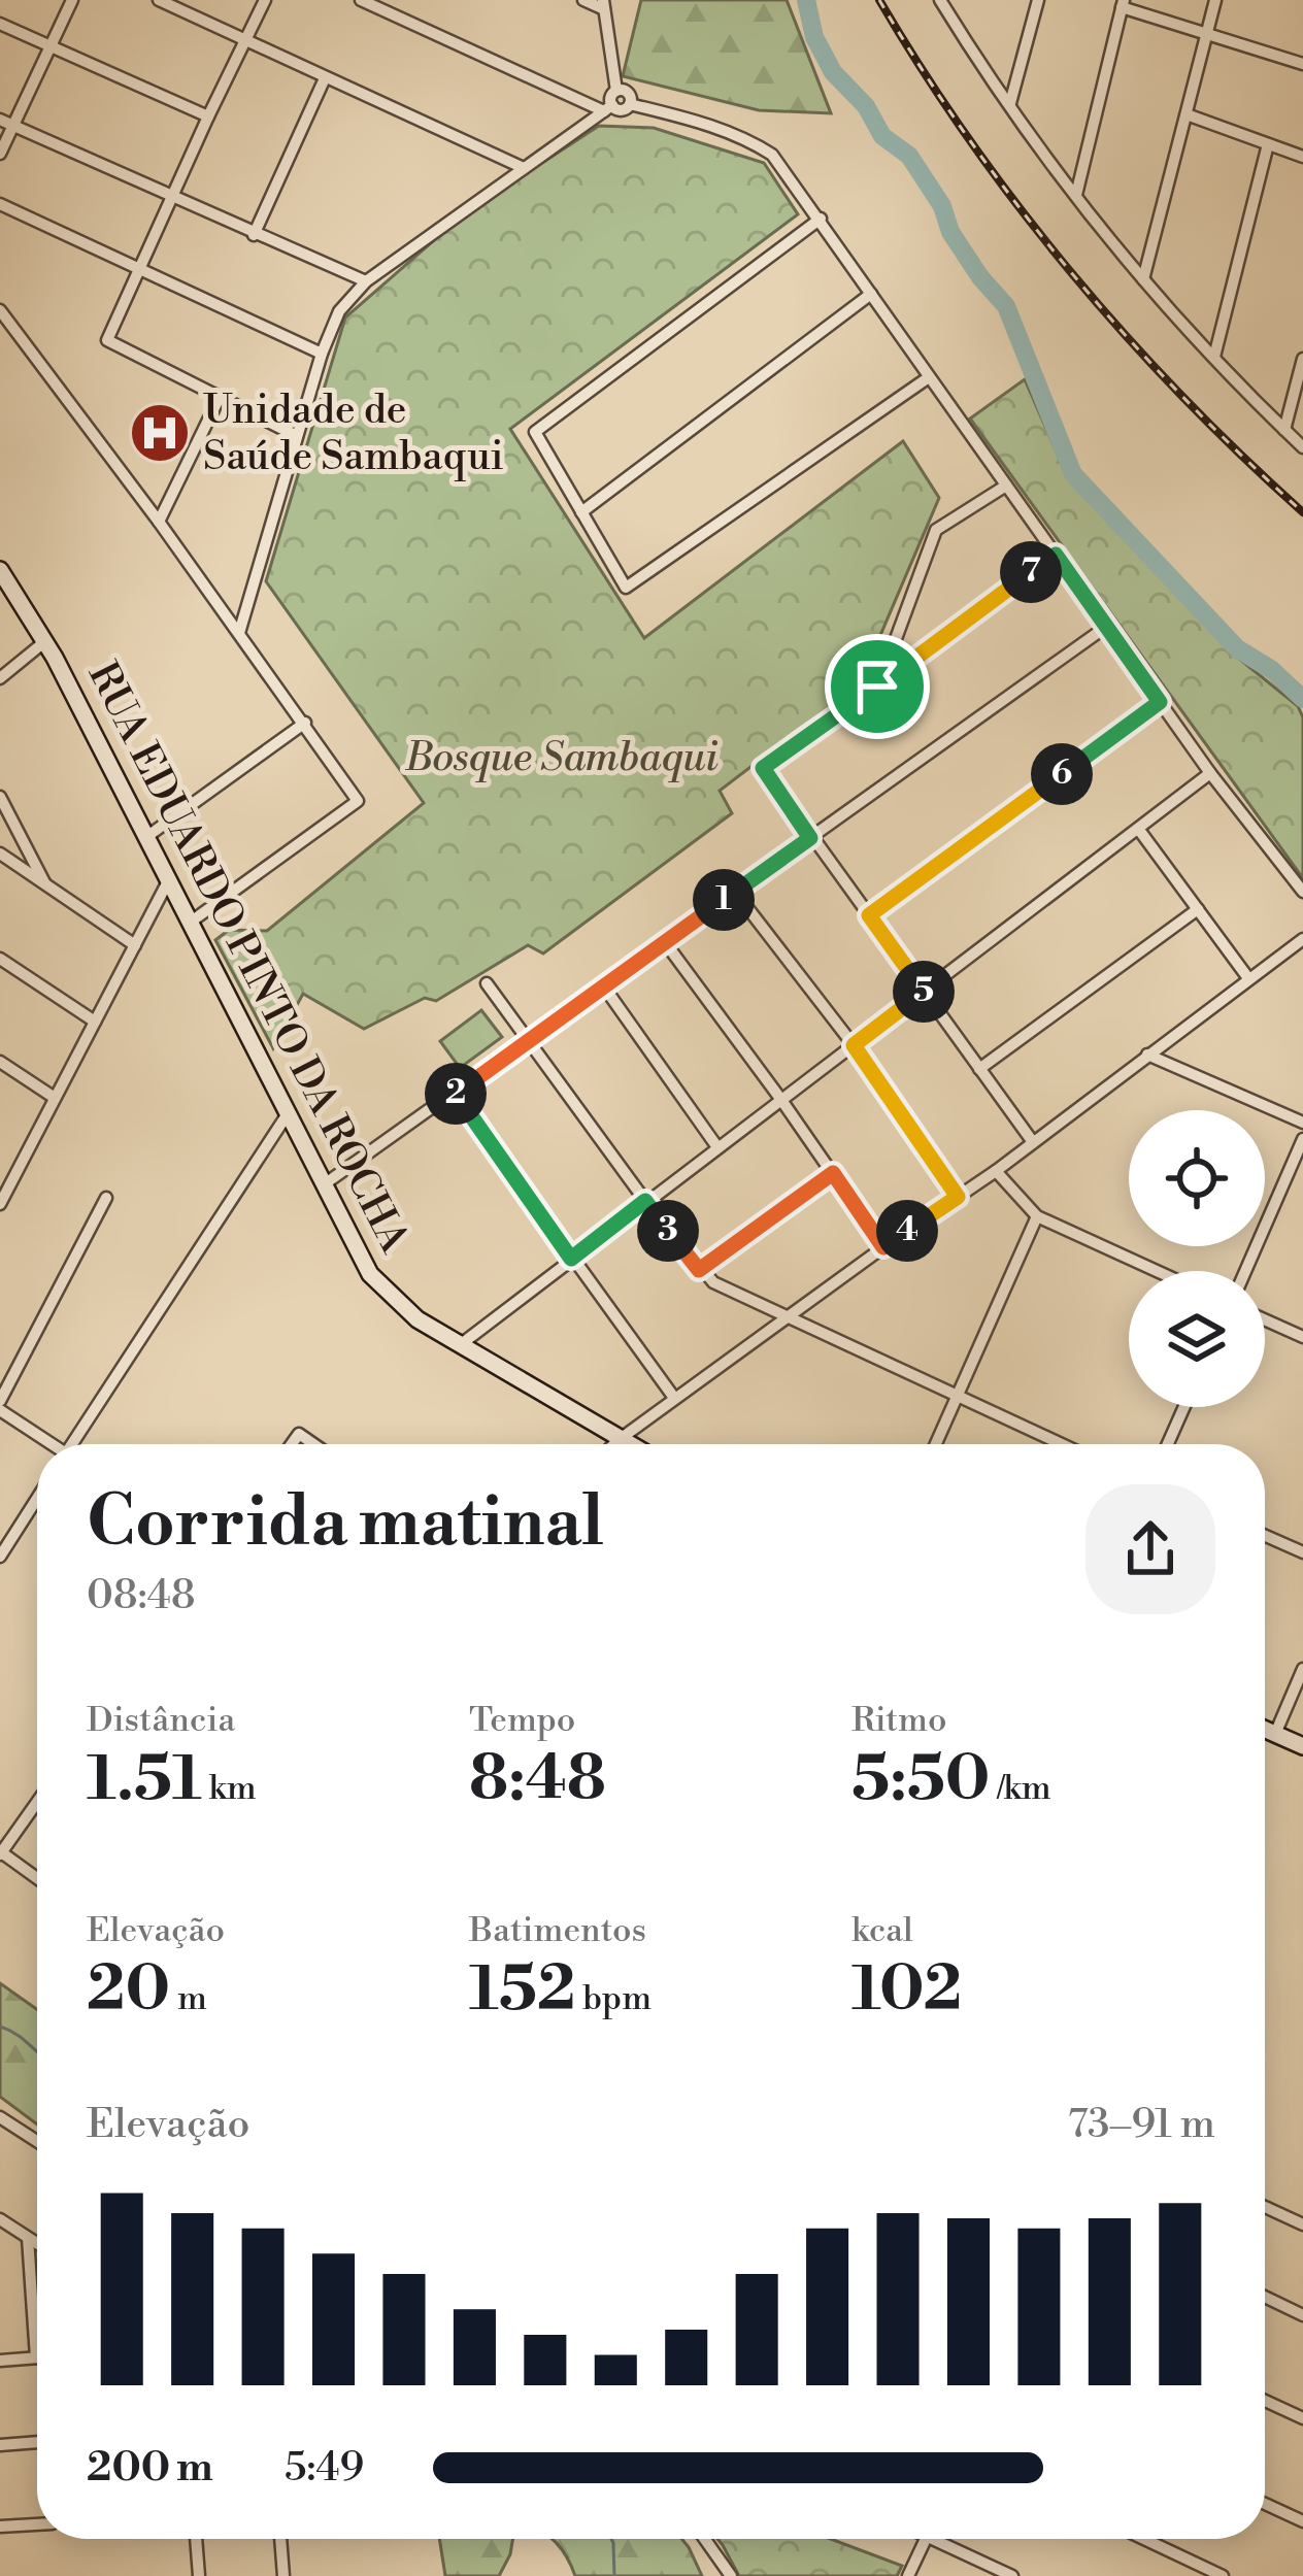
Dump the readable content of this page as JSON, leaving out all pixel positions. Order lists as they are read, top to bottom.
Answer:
{
  "streets": {
    "main road": ["RUA EDUARDO PINTO DA ROCHA"]
  },
  "parks": ["Bosque Sambaqui"],
  "places": {
    "hospital": ["Unidade de Saúde Sambaqui"]
  },
  "page": {
    "pins": [
      "7",
      "6",
      "1",
      "5",
      "2",
      "3",
      "4"
    ],
    "heading": ["Corrida matinal", "08:48"],
    "stats": [
      ["Distância", "1.51 km"],
      ["Tempo", "8:48"],
      ["Ritmo", "5:50 /km"],
      ["Elevação", "20 m"],
      ["Batimentos", "152 bpm"],
      ["kcal", "102"]
    ],
    "chart": ["Elevação", "73–91 m"],
    "list": [
      {
        "name": "200 m",
        "note": "5:49"
      }
    ]
  }
}
